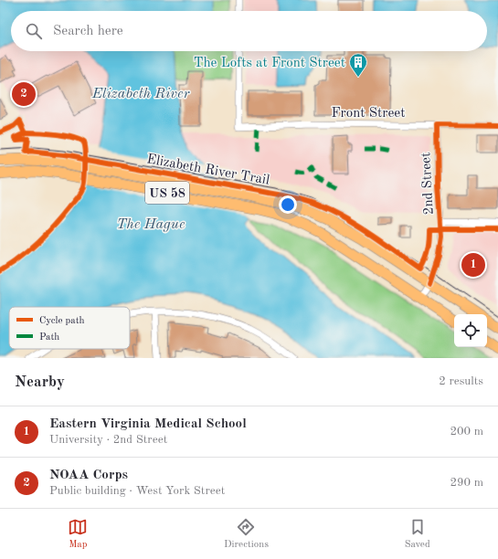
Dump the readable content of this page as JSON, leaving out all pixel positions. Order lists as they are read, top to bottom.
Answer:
{
  "streets": {
    "main road": ["US 58"],
    "street": ["Front Street", "2nd Street"],
    "cycle path": ["Elizabeth River Trail"]
  },
  "crossings": [
    ["Front Street", "2nd Street"],
    ["2nd Street", "US 58"]
  ],
  "water": ["Elizabeth River", "The Hague"],
  "places": {
    "building": ["The Lofts at Front Street"]
  },
  "legend": ["Cycle path", "Path"],
  "page": {
    "search": "Search here",
    "pins": ["2", "1"],
    "heading": ["Nearby", "2 results"],
    "list": [
      {
        "mark": "1",
        "name": "Eastern Virginia Medical School",
        "note": "University · 2nd Street",
        "value": "200 m"
      },
      {
        "mark": "2",
        "name": "NOAA Corps",
        "note": "Public building · West York Street",
        "value": "290 m"
      }
    ],
    "nav": ["Map", "Directions", "Saved"]
  }
}
